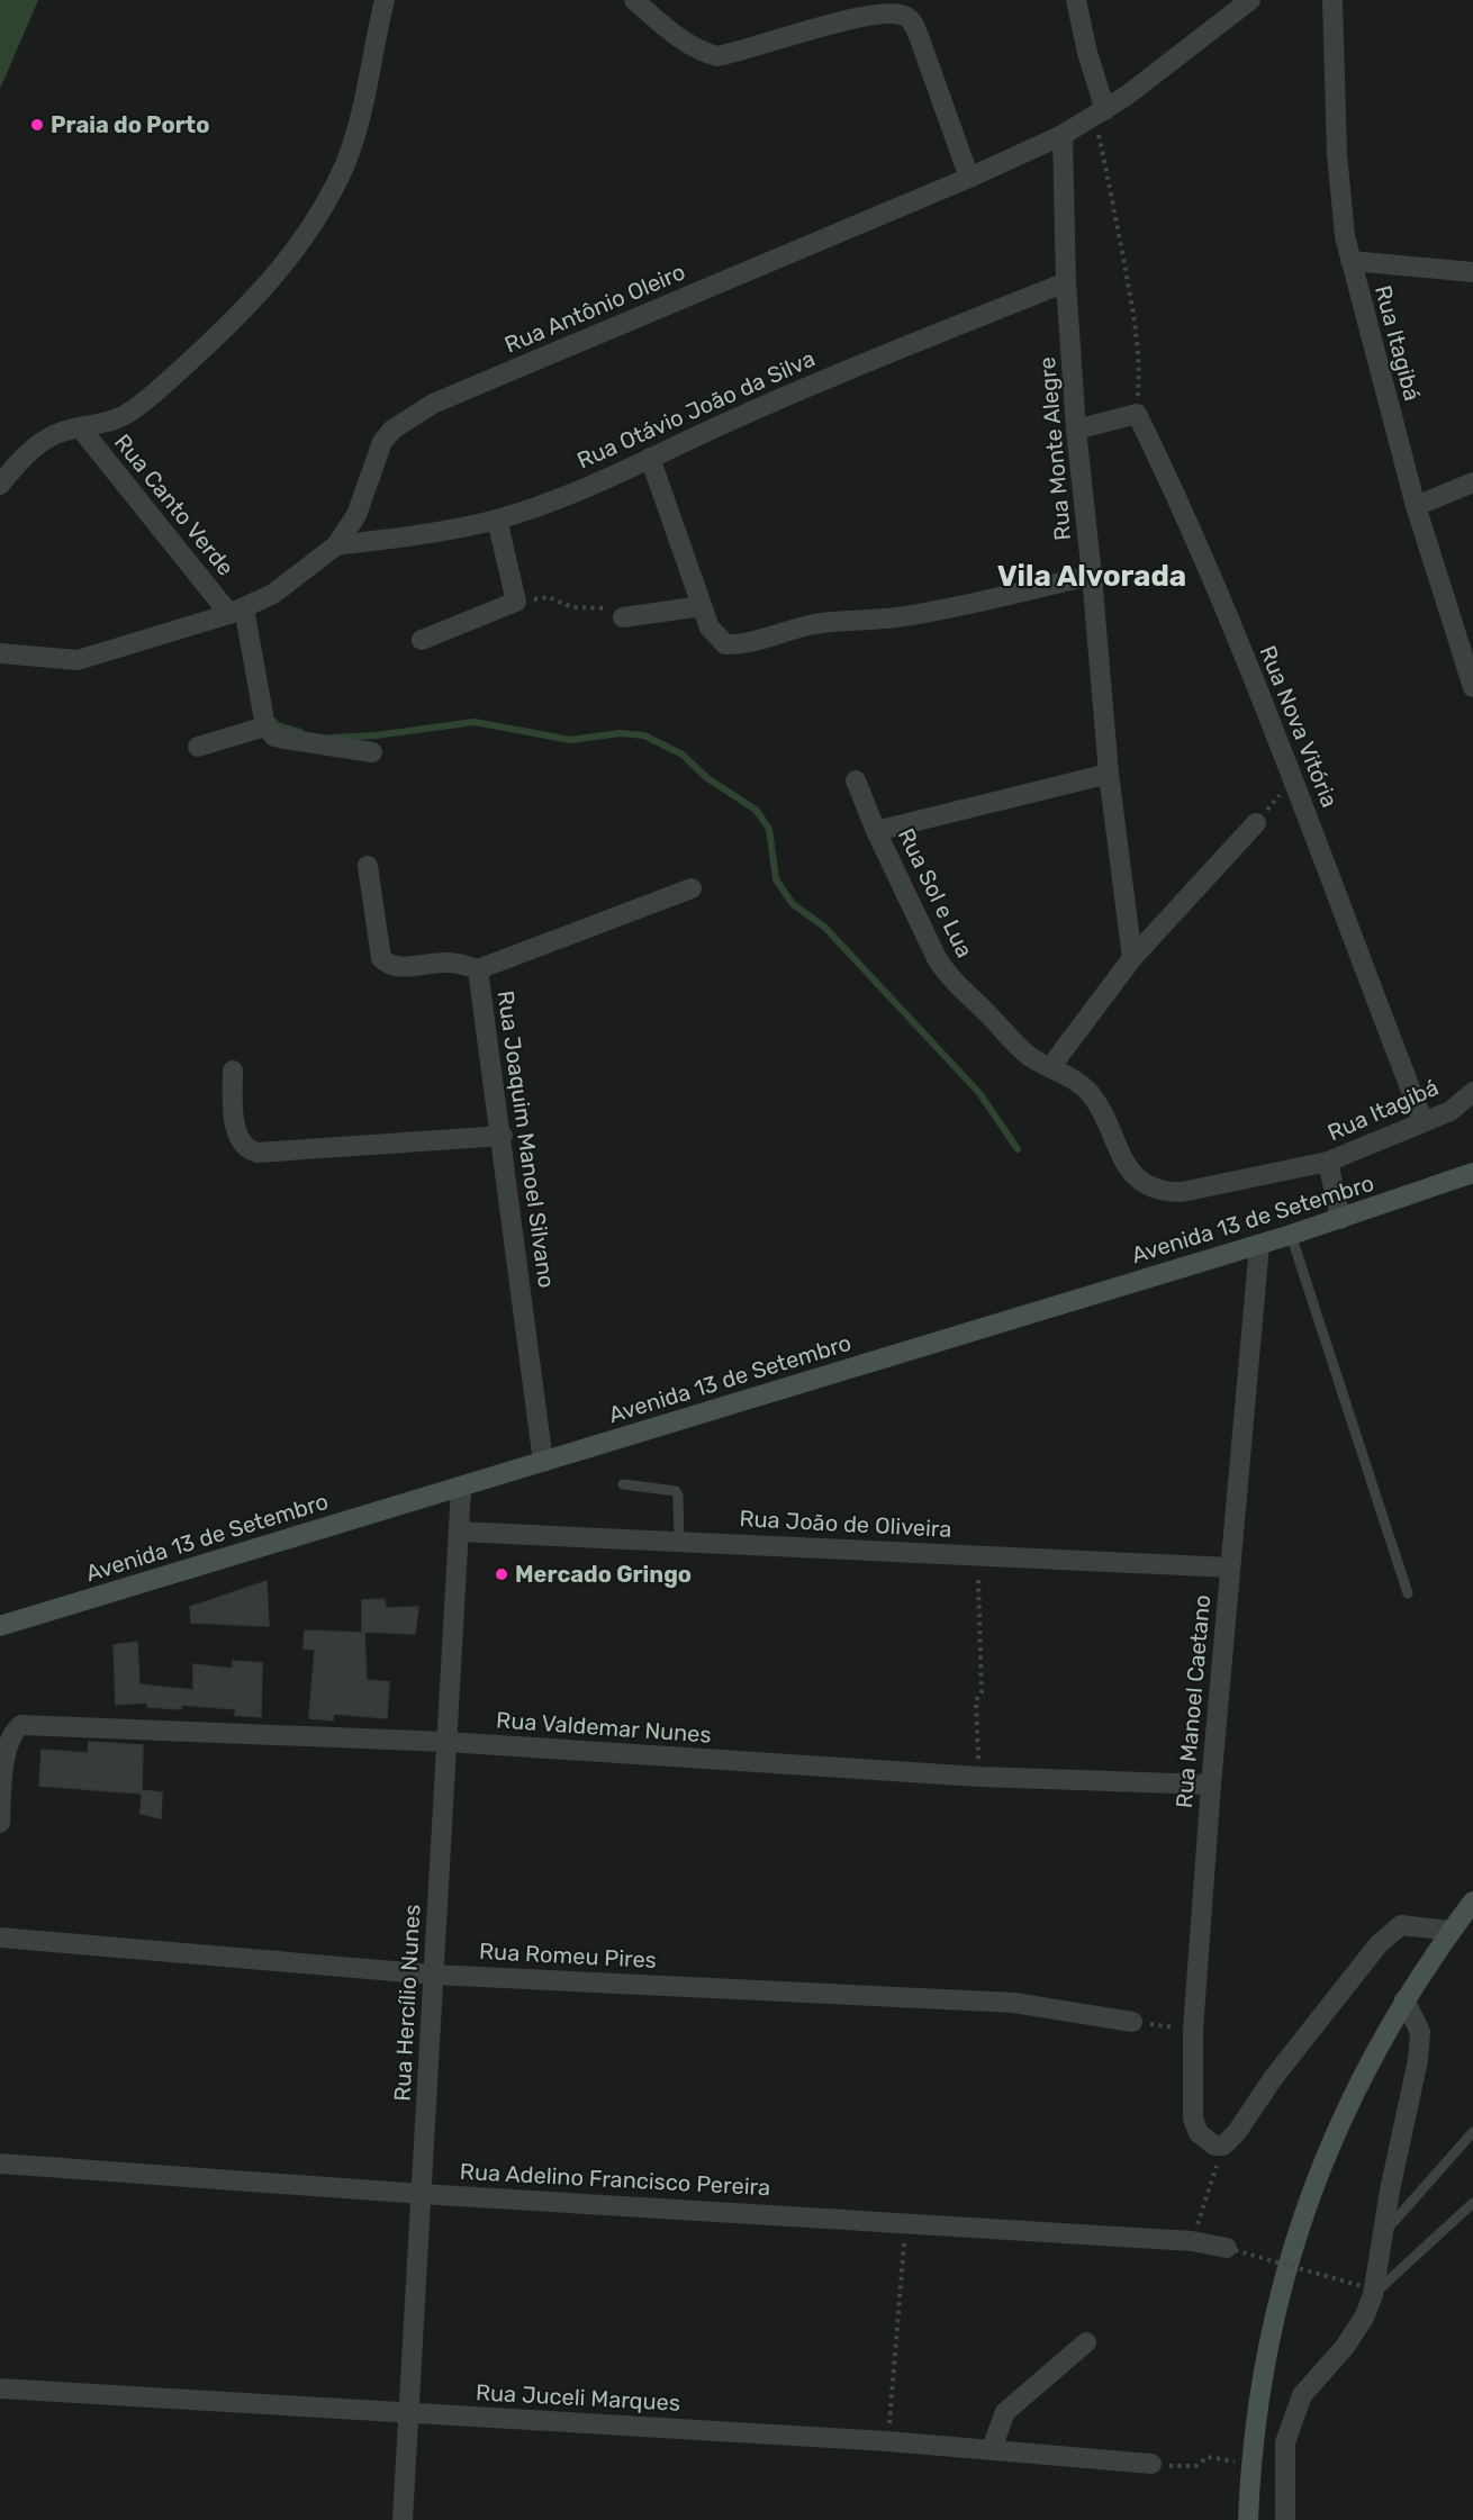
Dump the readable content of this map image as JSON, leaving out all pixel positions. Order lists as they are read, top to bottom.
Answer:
{
  "streets": {
    "main road": ["Avenida 13 de Setembro"],
    "street": [
      "Rua Antônio Oleiro",
      "Rua Itagibá",
      "Rua Otávio João da Silva",
      "Rua Monte Alegre",
      "Rua Canto Verde",
      "Rua Nova Vitória",
      "Rua Sol e Lua",
      "Rua Joaquim Manoel Silvano",
      "Rua João de Oliveira",
      "Rua Manoel Caetano",
      "Rua Valdemar Nunes",
      "Rua Romeu Pires",
      "Rua Hercílio Nunes",
      "Rua Adelino Francisco Pereira",
      "Rua Juceli Marques"
    ]
  },
  "crossings": [
    ["Rua Antônio Oleiro", "Rua Otávio João da Silva"],
    ["Rua Antônio Oleiro", "Rua Monte Alegre"],
    ["Rua Antônio Oleiro", "Rua Canto Verde"],
    ["Rua Itagibá", "Rua Nova Vitória"],
    ["Rua Itagibá", "Rua Sol e Lua"],
    ["Rua Itagibá", "Avenida 13 de Setembro"],
    ["Rua Otávio João da Silva", "Rua Monte Alegre"],
    ["Rua Monte Alegre", "Rua Sol e Lua"],
    ["Rua Joaquim Manoel Silvano", "Avenida 13 de Setembro"],
    ["Avenida 13 de Setembro", "Rua Manoel Caetano"],
    ["Avenida 13 de Setembro", "Rua Hercílio Nunes"],
    ["Rua João de Oliveira", "Rua Manoel Caetano"],
    ["Rua João de Oliveira", "Rua Hercílio Nunes"],
    ["Rua Manoel Caetano", "Rua Valdemar Nunes"],
    ["Rua Valdemar Nunes", "Rua Hercílio Nunes"],
    ["Rua Romeu Pires", "Rua Hercílio Nunes"],
    ["Rua Hercílio Nunes", "Rua Adelino Francisco Pereira"],
    ["Rua Hercílio Nunes", "Rua Juceli Marques"]
  ],
  "districts": ["Vila Alvorada"],
  "places": ["Praia do Porto", "Mercado Gringo"]
}
